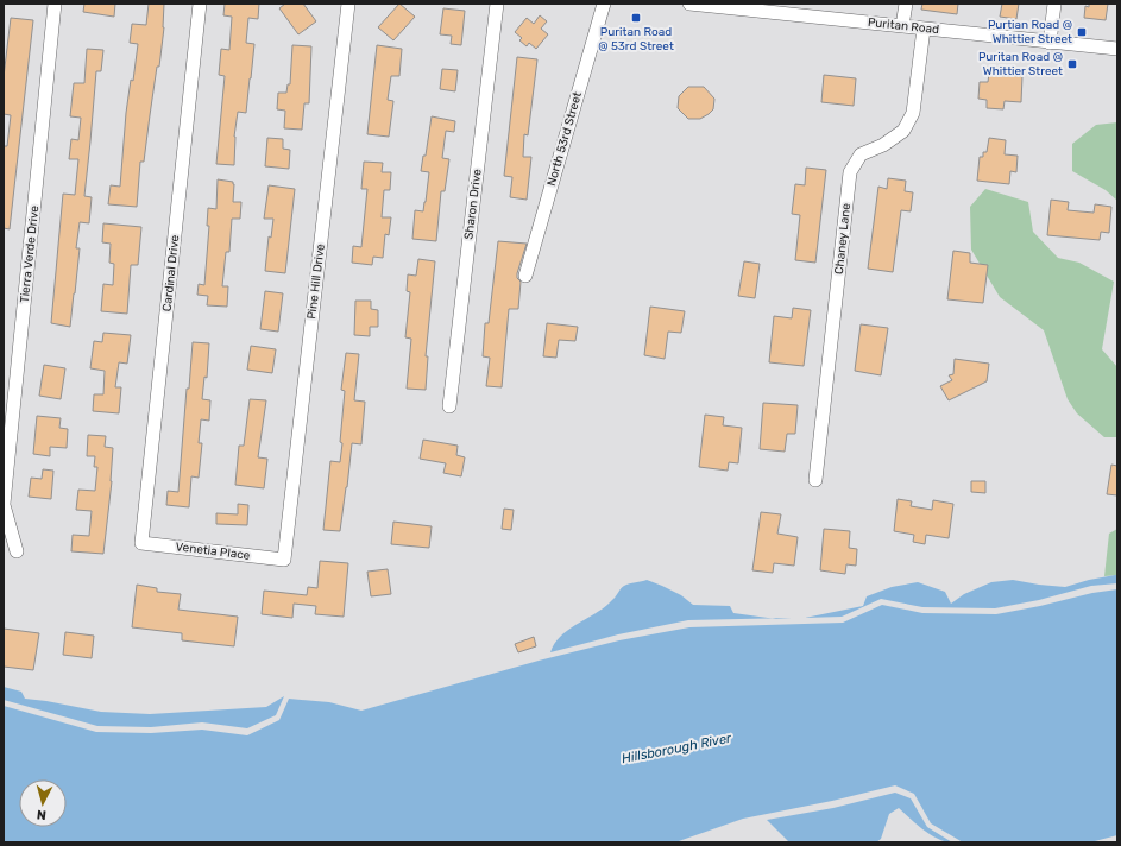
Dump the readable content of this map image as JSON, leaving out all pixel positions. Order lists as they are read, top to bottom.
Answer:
{
  "streets": {
    "street": [
      "Puritan Road",
      "North 53rd Street",
      "Sharon Drive",
      "Chaney Lane",
      "Tierra Verde Drive",
      "Cardinal Drive",
      "Pine Hill Drive",
      "Venetia Place"
    ]
  },
  "crossings": [
    ["Puritan Road", "Chaney Lane"],
    ["Cardinal Drive", "Venetia Place"],
    ["Pine Hill Drive", "Venetia Place"]
  ],
  "water": ["Hillsborough River"],
  "places": {
    "transit": ["Puritan Road @ 53rd Street", "Purtian Road @ Whittier Street", "Puritan Road @ Whittier Street"]
  },
  "north": "bottom"
}
